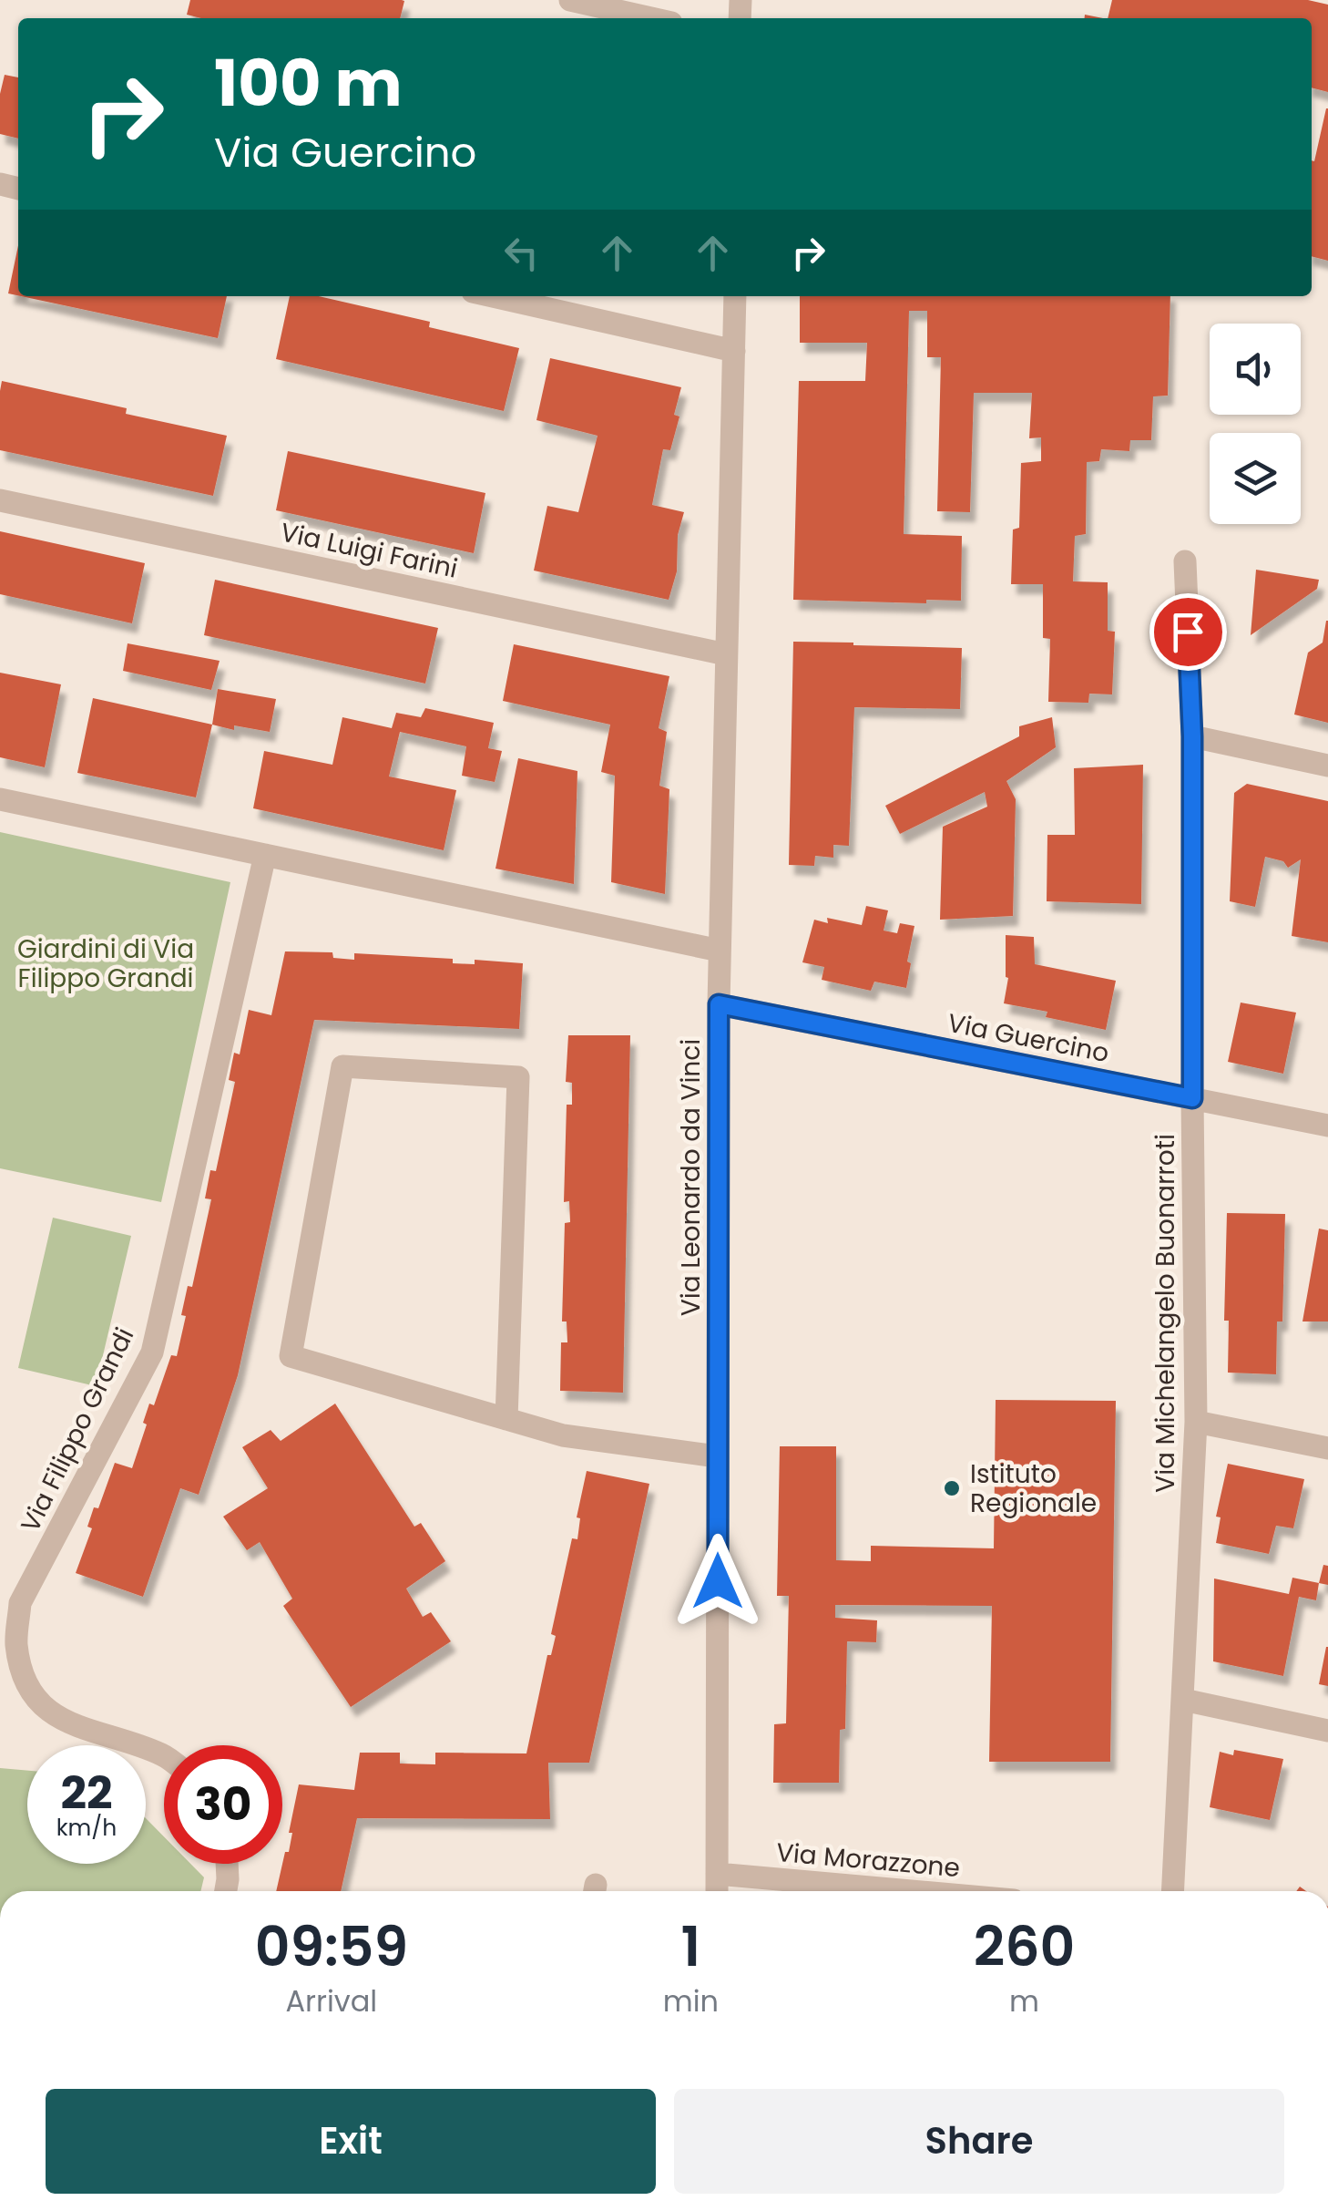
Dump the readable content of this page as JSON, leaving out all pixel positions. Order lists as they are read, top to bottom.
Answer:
{
  "streets": {
    "street": [
      "Via Luigi Farini",
      "Via Guercino",
      "Via Leonardo da Vinci",
      "Via Michelangelo Buonarroti",
      "Via Filippo Grandi",
      "Via Morazzone"
    ]
  },
  "crossings": [
    ["Via Luigi Farini", "Via Leonardo da Vinci"],
    ["Via Guercino", "Via Leonardo da Vinci"],
    ["Via Guercino", "Via Michelangelo Buonarroti"],
    ["Via Leonardo da Vinci", "Via Morazzone"]
  ],
  "parks": ["Giardini di Via Filippo Grandi"],
  "places": ["Istituto Regionale"],
  "page": {
    "turn": ["100 m", "Via Guercino"],
    "speed": "22 km/h",
    "limit": "30",
    "eta": [
      "09:59",
      "Arrival",
      "1",
      "min",
      "260",
      "m"
    ],
    "buttons": ["Exit", "Share"]
  }
}
